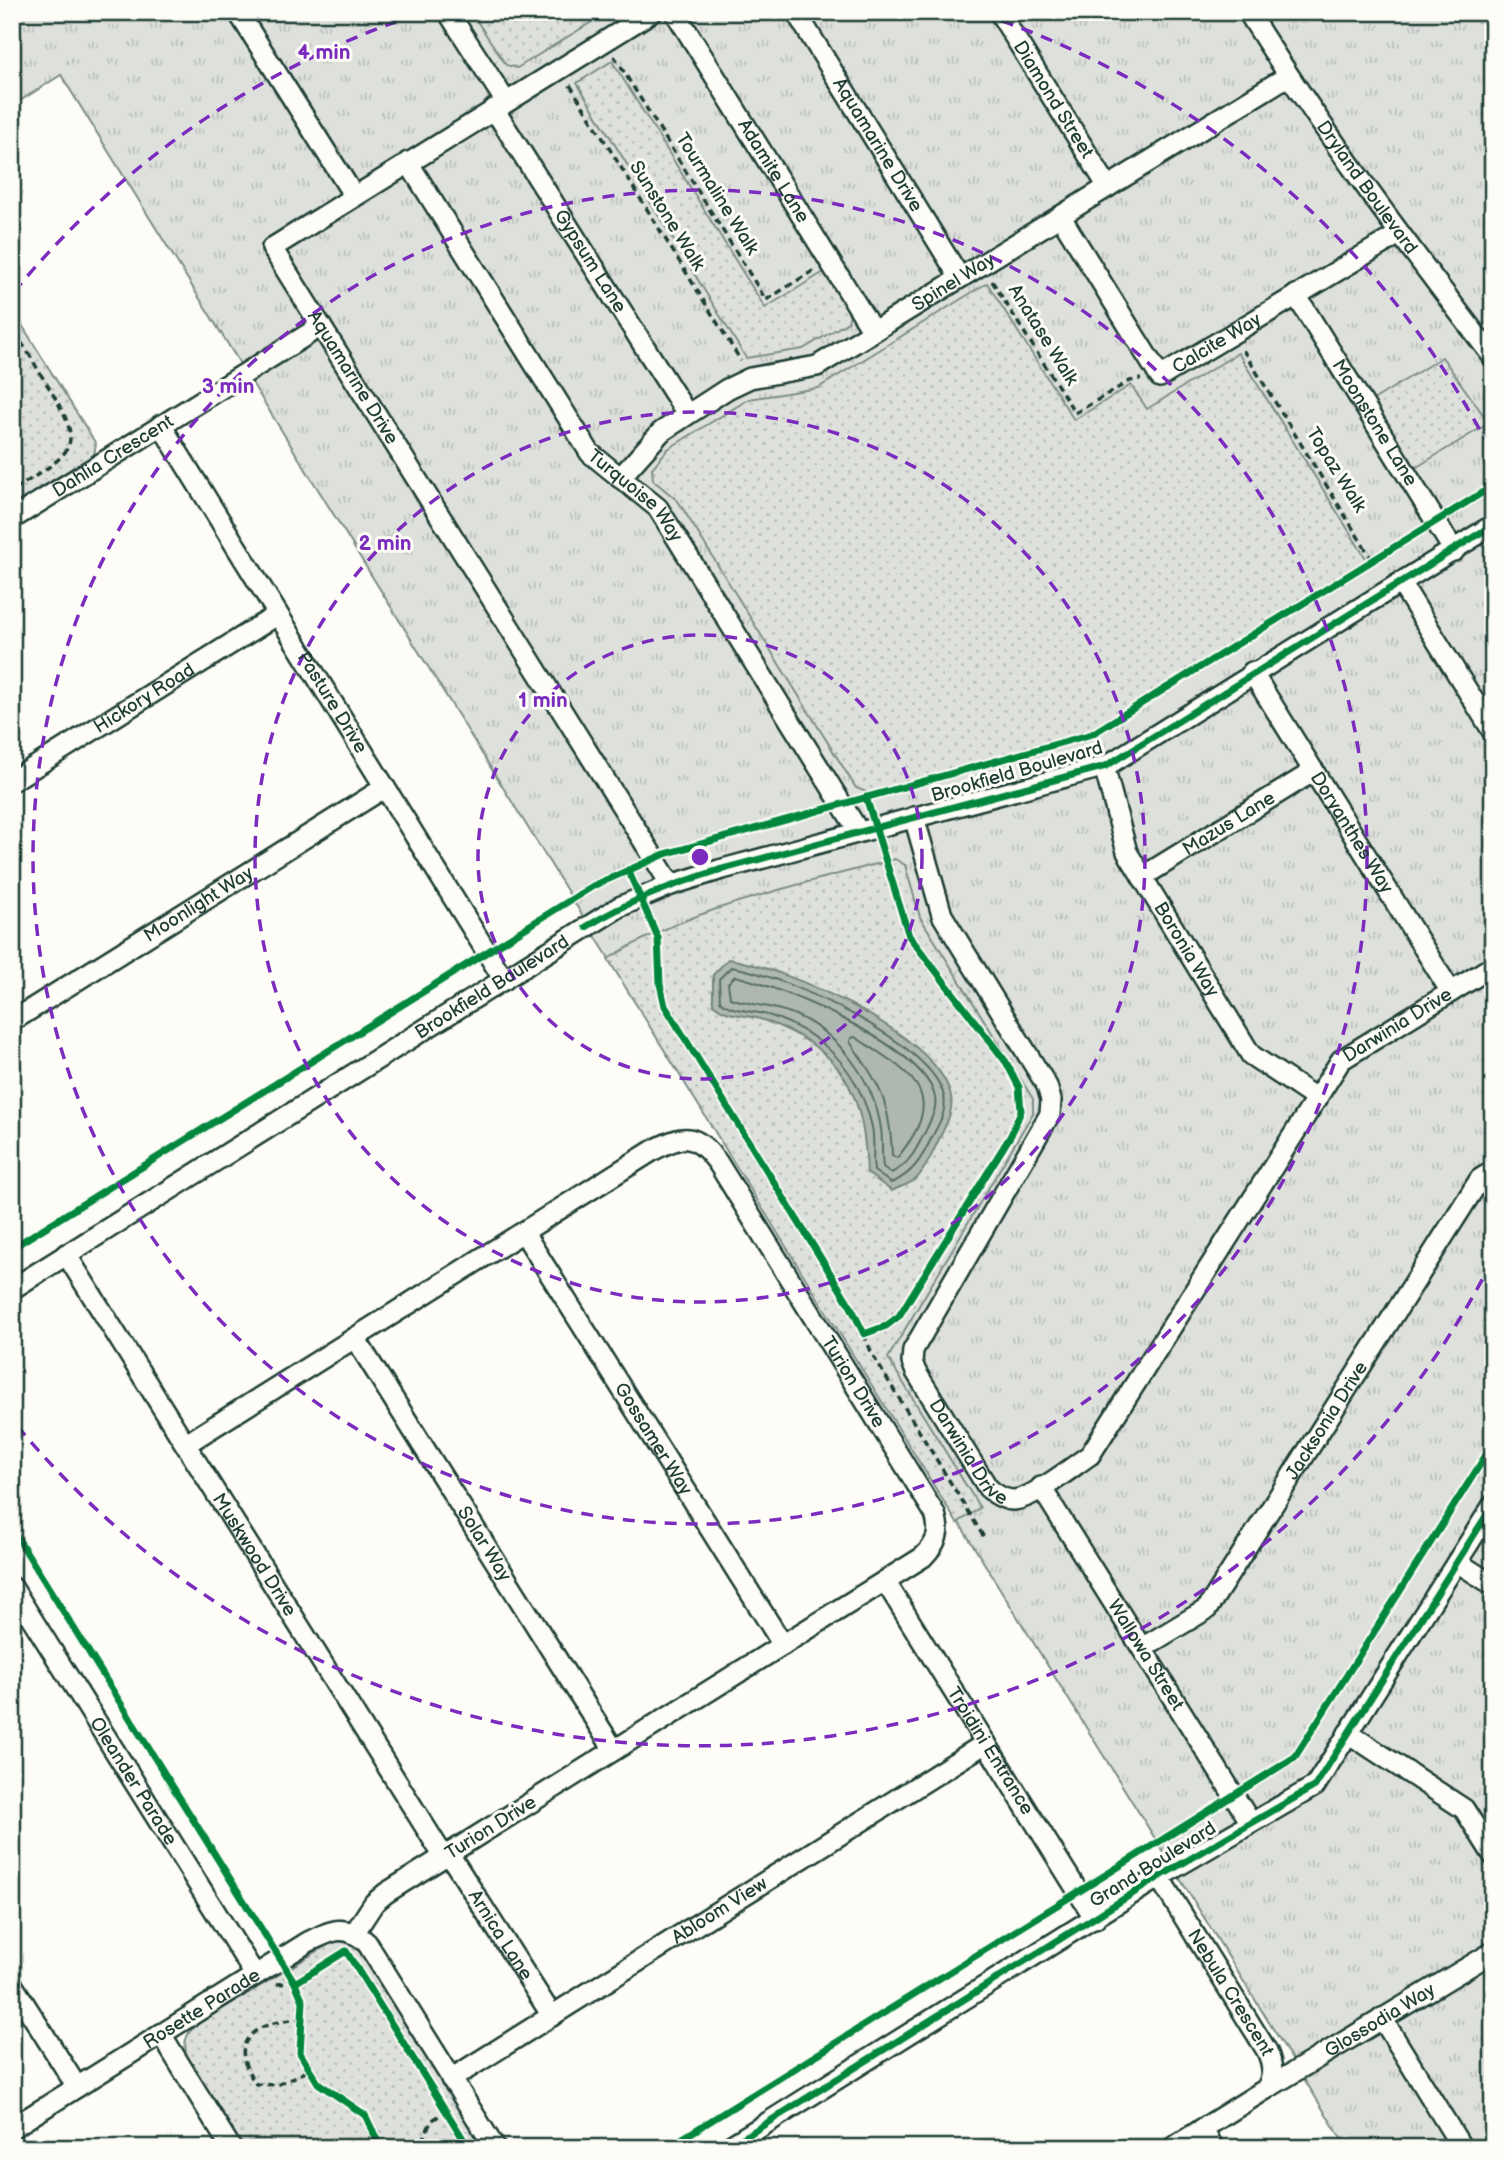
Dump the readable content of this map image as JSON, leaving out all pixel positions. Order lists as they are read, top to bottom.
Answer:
{
  "streets": {
    "street": [
      "Diamond Street",
      "Aquamarine Drive",
      "Adamite Lane",
      "Dryland Boulevard",
      "Gypsum Lane",
      "Spinel Way",
      "Calcite Way",
      "Moonstone Lane",
      "Dahlia Crescent",
      "Turquoise Way",
      "Hickory Road",
      "Pasture Drive",
      "Brookfield Boulevard",
      "Mazus Lane",
      "Doryanthes Way",
      "Moonlight Way",
      "Boronia Way",
      "Darwinia Drive",
      "Turion Drive",
      "Jacksonia Drive",
      "Gossamer Way",
      "Solar Way",
      "Muskwood Drive",
      "Wallowa Street",
      "Troidini Entrance",
      "Oleander Parade",
      "Grand Boulevard",
      "Abloom View",
      "Arnica Lane",
      "Nebula Crescent",
      "Rosette Parade",
      "Glossodia Way"
    ],
    "path": [
      "Tourmaline Walk",
      "Sunstone Walk",
      "Anatase Walk",
      "Topaz Walk"
    ]
  },
  "crossings": [
    ["Diamond Street", "Spinel Way"],
    ["Aquamarine Drive", "Tourmaline Walk"],
    ["Aquamarine Drive", "Sunstone Walk"],
    ["Aquamarine Drive", "Gypsum Lane"],
    ["Aquamarine Drive", "Spinel Way"],
    ["Aquamarine Drive", "Dahlia Crescent"],
    ["Aquamarine Drive", "Turquoise Way"],
    ["Aquamarine Drive", "Brookfield Boulevard"],
    ["Adamite Lane", "Tourmaline Walk"],
    ["Adamite Lane", "Spinel Way"],
    ["Dryland Boulevard", "Spinel Way"],
    ["Dryland Boulevard", "Calcite Way"],
    ["Sunstone Walk", "Spinel Way"],
    ["Gypsum Lane", "Spinel Way"],
    ["Spinel Way", "Anatase Walk"],
    ["Spinel Way", "Calcite Way"],
    ["Spinel Way", "Turquoise Way"],
    ["Anatase Walk", "Calcite Way"],
    ["Calcite Way", "Moonstone Lane"],
    ["Calcite Way", "Topaz Walk"],
    ["Moonstone Lane", "Brookfield Boulevard"],
    ["Dahlia Crescent", "Pasture Drive"],
    ["Turquoise Way", "Brookfield Boulevard"],
    ["Hickory Road", "Pasture Drive"],
    ["Pasture Drive", "Brookfield Boulevard"],
    ["Pasture Drive", "Moonlight Way"],
    ["Brookfield Boulevard", "Doryanthes Way"],
    ["Brookfield Boulevard", "Boronia Way"],
    ["Brookfield Boulevard", "Darwinia Drive"],
    ["Brookfield Boulevard", "Muskwood Drive"],
    ["Mazus Lane", "Doryanthes Way"],
    ["Mazus Lane", "Boronia Way"],
    ["Doryanthes Way", "Darwinia Drive"],
    ["Boronia Way", "Darwinia Drive"],
    ["Darwinia Drive", "Wallowa Street"],
    ["Turion Drive", "Gossamer Way"],
    ["Turion Drive", "Solar Way"],
    ["Turion Drive", "Muskwood Drive"],
    ["Turion Drive", "Troidini Entrance"],
    ["Turion Drive", "Arnica Lane"],
    ["Turion Drive", "Rosette Parade"],
    ["Jacksonia Drive", "Wallowa Street"],
    ["Muskwood Drive", "Arnica Lane"],
    ["Wallowa Street", "Grand Boulevard"],
    ["Troidini Entrance", "Grand Boulevard"],
    ["Troidini Entrance", "Abloom View"],
    ["Oleander Parade", "Rosette Parade"],
    ["Grand Boulevard", "Nebula Crescent"],
    ["Abloom View", "Arnica Lane"],
    ["Nebula Crescent", "Glossodia Way"]
  ],
  "rings": [
    "4 min",
    "3 min",
    "2 min",
    "1 min"
  ]
}
